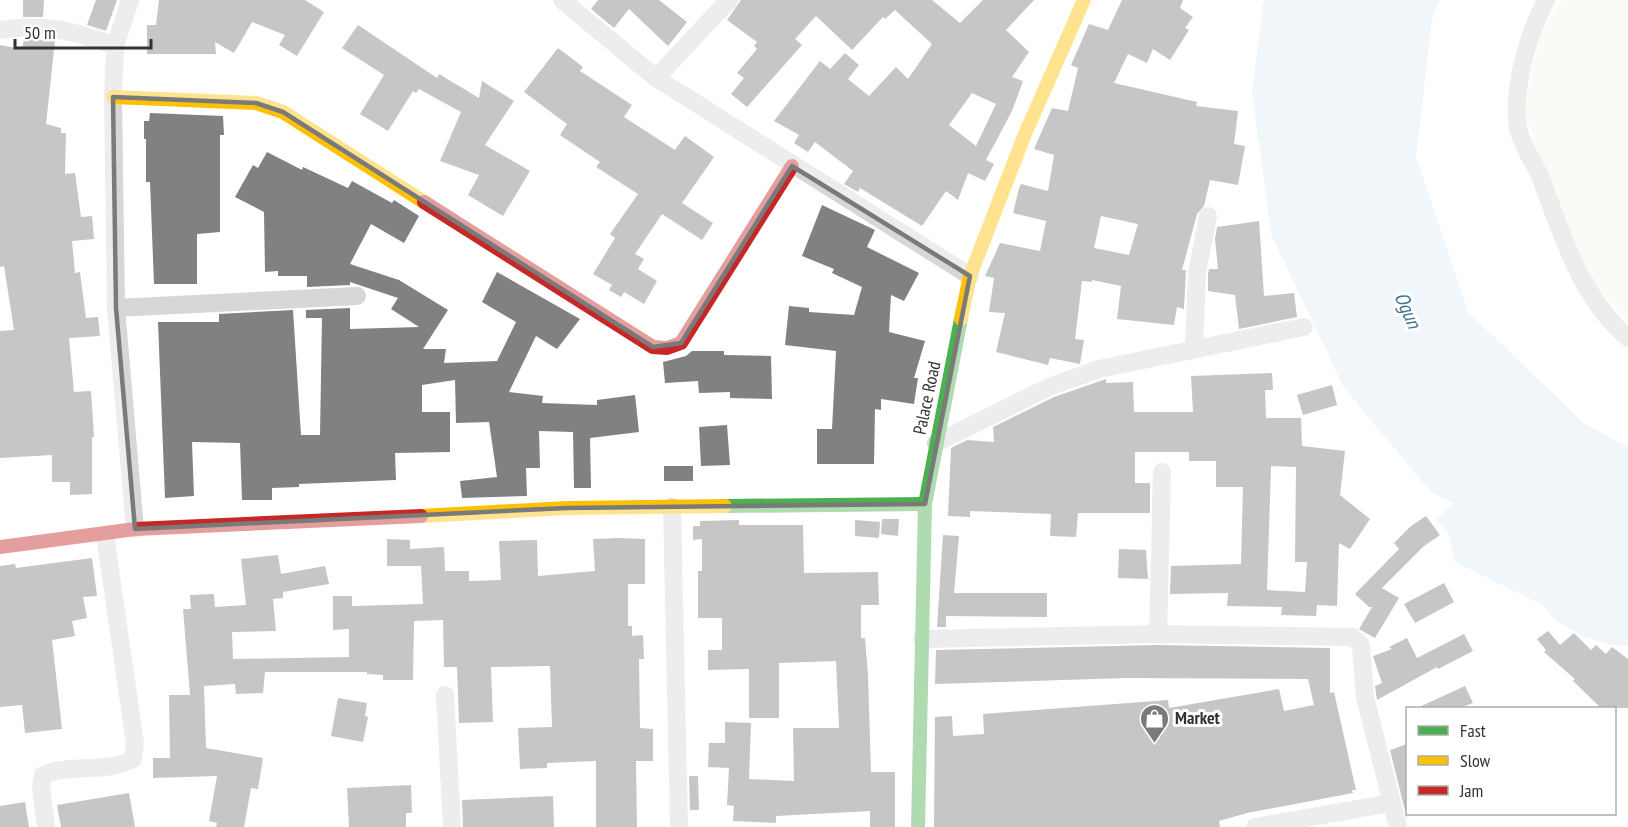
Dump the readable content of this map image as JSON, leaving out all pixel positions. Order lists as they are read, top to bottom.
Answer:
{
  "streets": {
    "street": ["Palace Road"]
  },
  "water": ["Ogun"],
  "places": {
    "shop": ["Market"]
  },
  "legend": ["Fast", "Slow", "Jam"],
  "scale_bar": "50 m"
}
